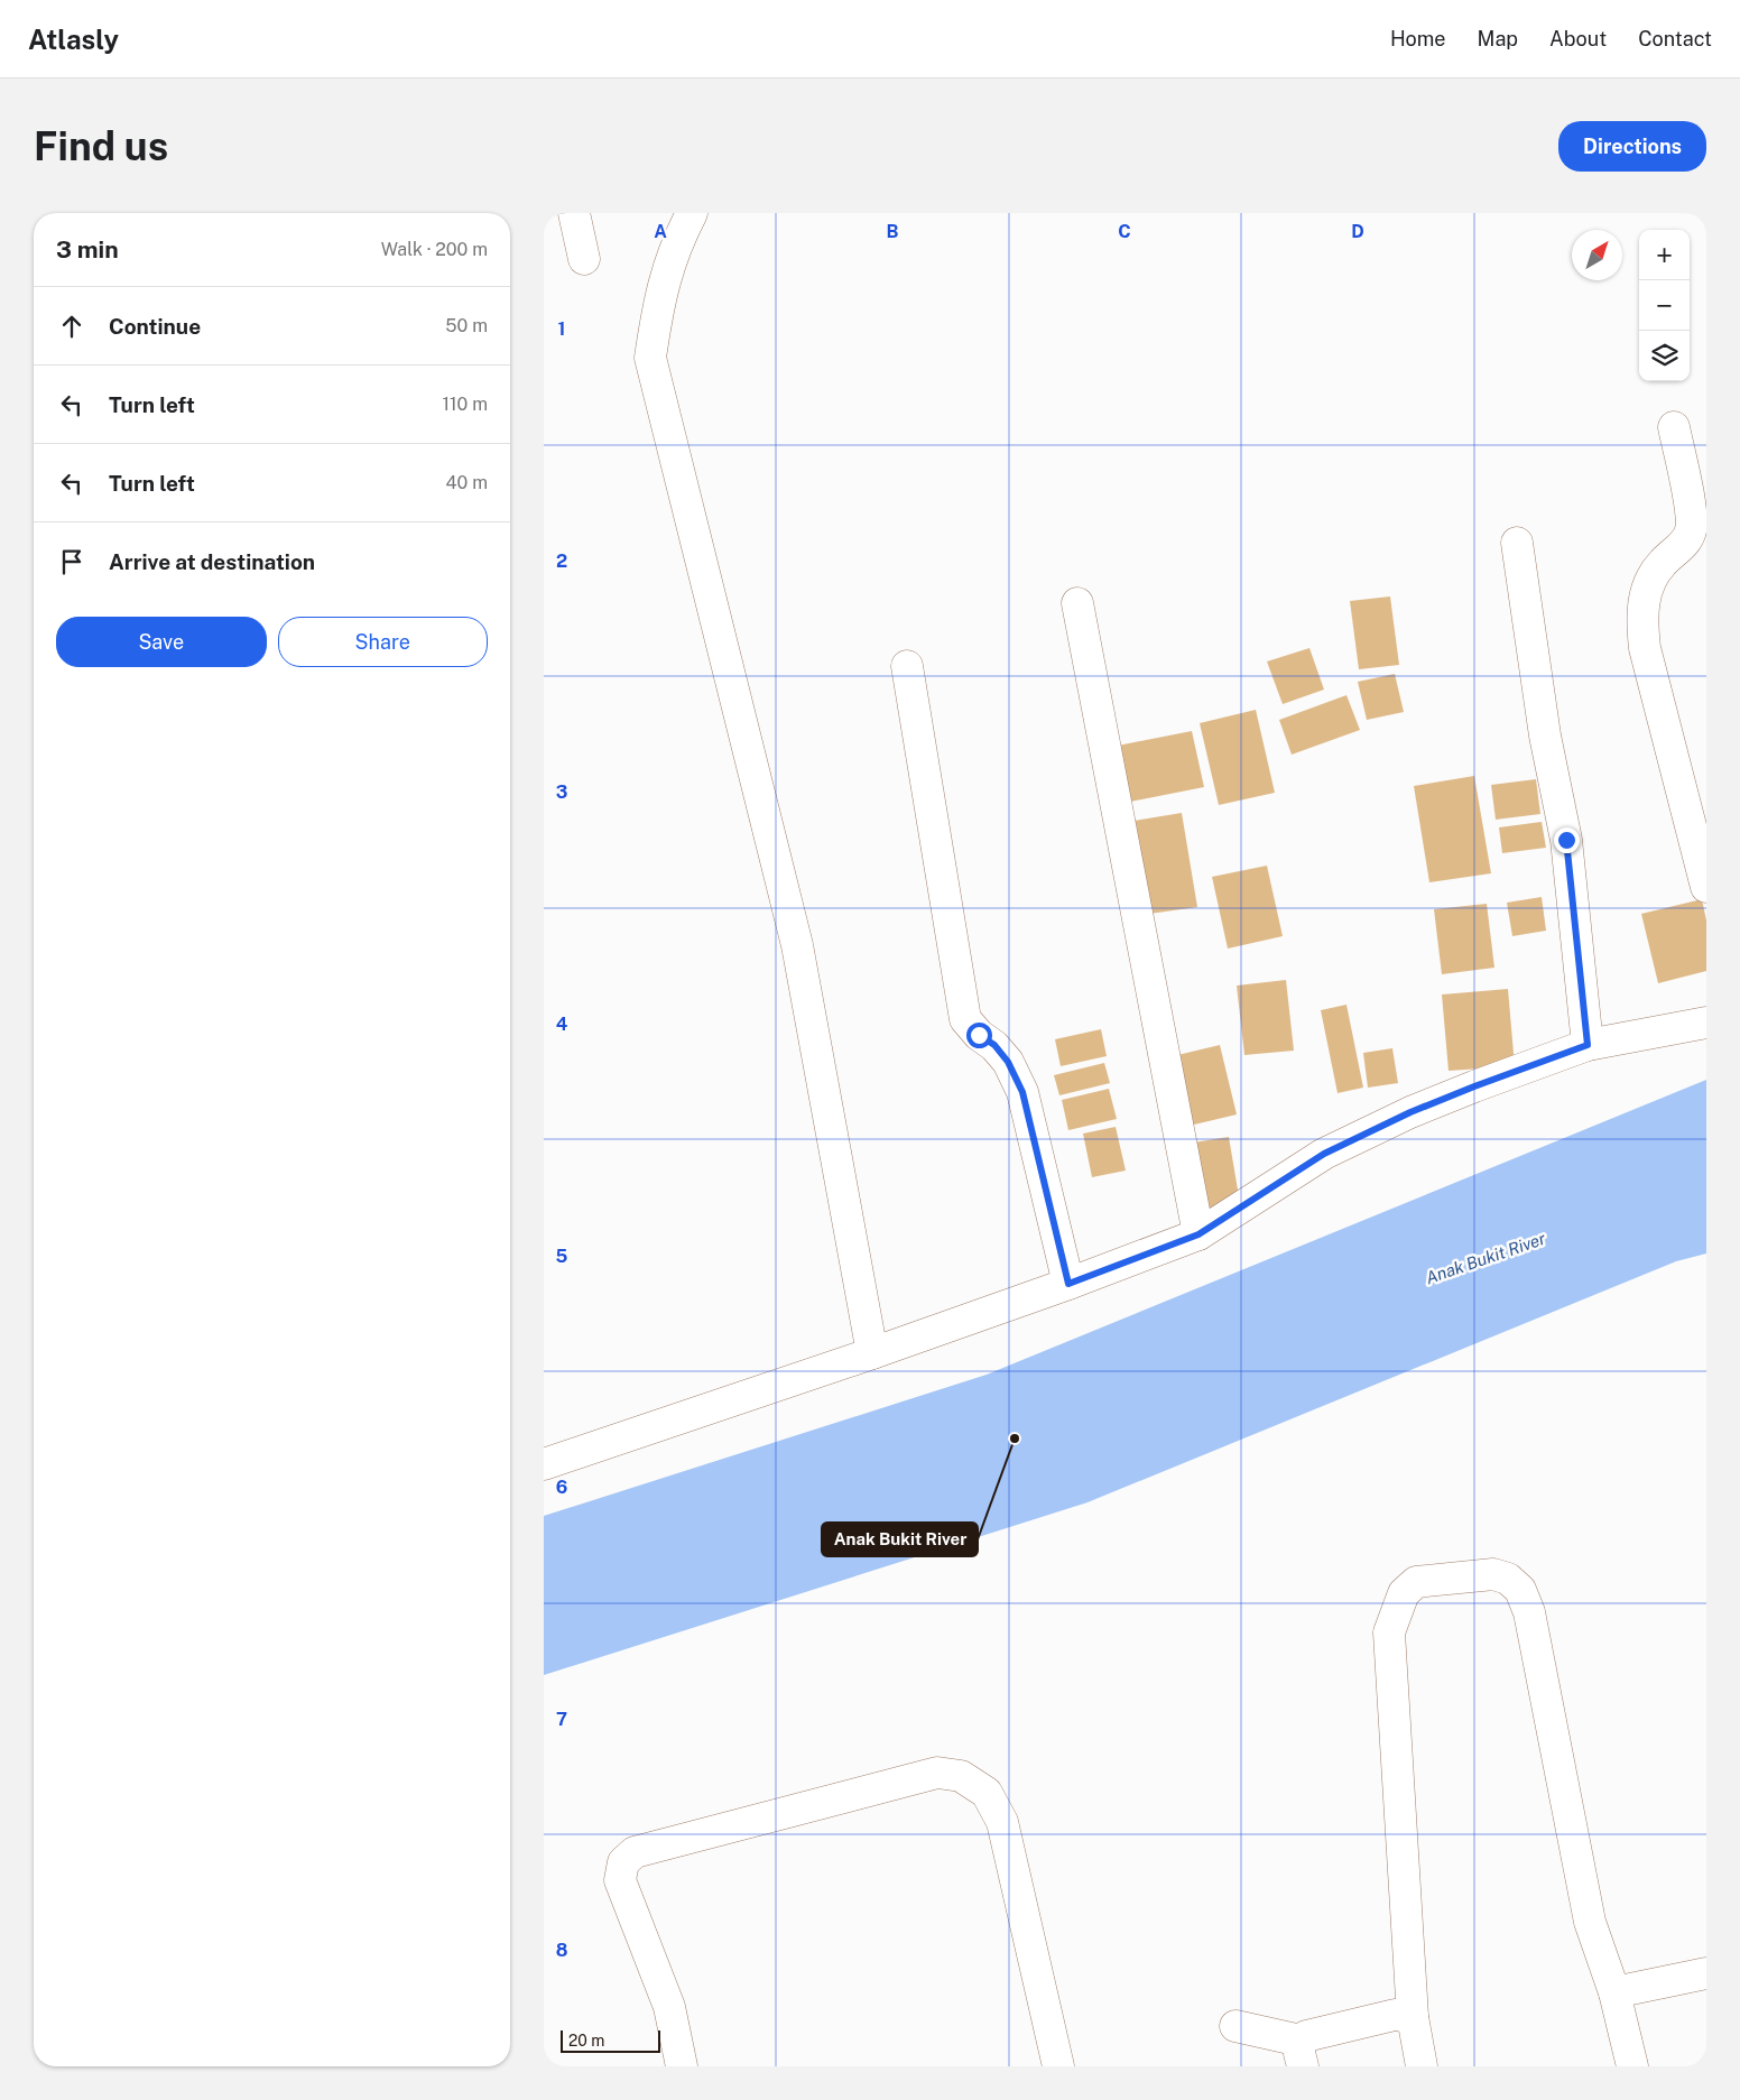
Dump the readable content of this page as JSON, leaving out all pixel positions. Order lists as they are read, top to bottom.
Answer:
{
  "water": ["Anak Bukit River"],
  "places": ["Anak Bukit River"],
  "scale_bar": "20 m",
  "north": "top right",
  "page": {
    "header": "Atlasly",
    "nav": [
      "Home",
      "Map",
      "About",
      "Contact"
    ],
    "buttons": [
      "Directions",
      ["Save", "Share"]
    ],
    "title": "Find us",
    "heading": ["3 min", "Walk · 200 m"],
    "map_buttons": ["+", "−"],
    "list": [
      ["Continue", "50 m"],
      ["Turn left", "110 m"],
      ["Turn left", "40 m"],
      "Arrive at destination"
    ],
    "scale": "20 m"
  },
  "grid": {
    "columns": [
      "A",
      "B",
      "C",
      "D"
    ],
    "rows": [
      "1",
      "2",
      "3",
      "4",
      "5",
      "6",
      "7",
      "8"
    ]
  }
}
